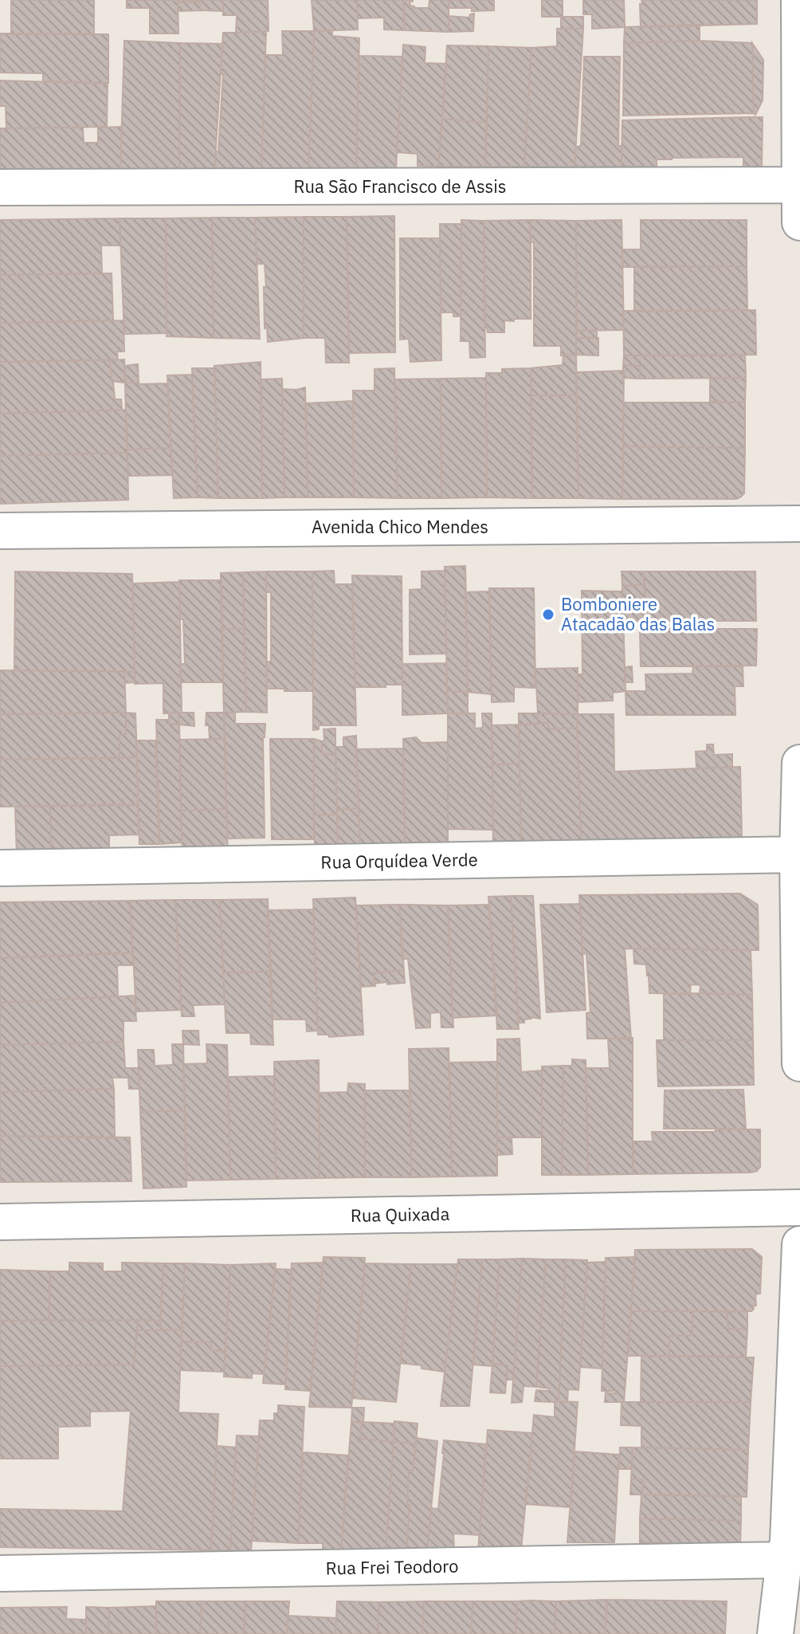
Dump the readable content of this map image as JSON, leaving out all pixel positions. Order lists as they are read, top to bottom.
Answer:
{
  "streets": {
    "street": [
      "Rua São Francisco de Assis",
      "Avenida Chico Mendes",
      "Rua Orquídea Verde",
      "Rua Quixada",
      "Rua Frei Teodoro"
    ]
  },
  "places": ["Bomboniere Atacadão das Balas"]
}
